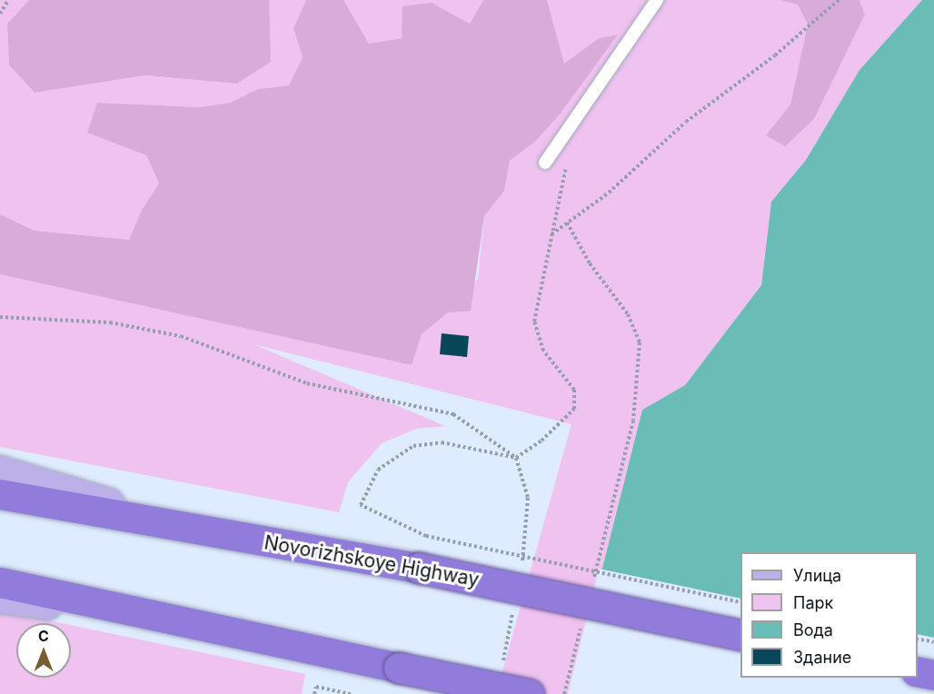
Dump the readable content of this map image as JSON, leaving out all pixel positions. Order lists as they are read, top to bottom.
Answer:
{
  "streets": {
    "highway": ["Novorizhskoye Highway"]
  },
  "legend": [
    "Улица",
    "Парк",
    "Вода",
    "Здание"
  ],
  "north": "top"
}
